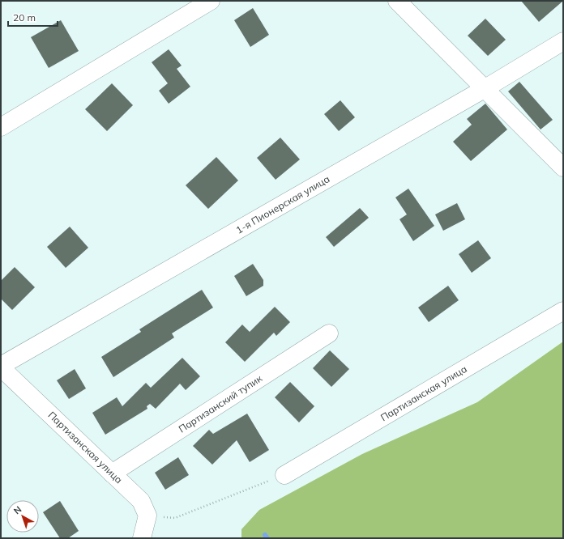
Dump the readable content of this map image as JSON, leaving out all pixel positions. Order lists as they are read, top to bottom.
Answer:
{
  "streets": {
    "street": ["1-я Пионерская улица", "Партизанская улица", "Партизанский тупик"]
  },
  "crossings": [
    ["1-я Пионерская улица", "Партизанская улица"],
    ["Партизанская улица", "Партизанский тупик"]
  ],
  "scale_bar": "20 m",
  "north": "top left"
}
